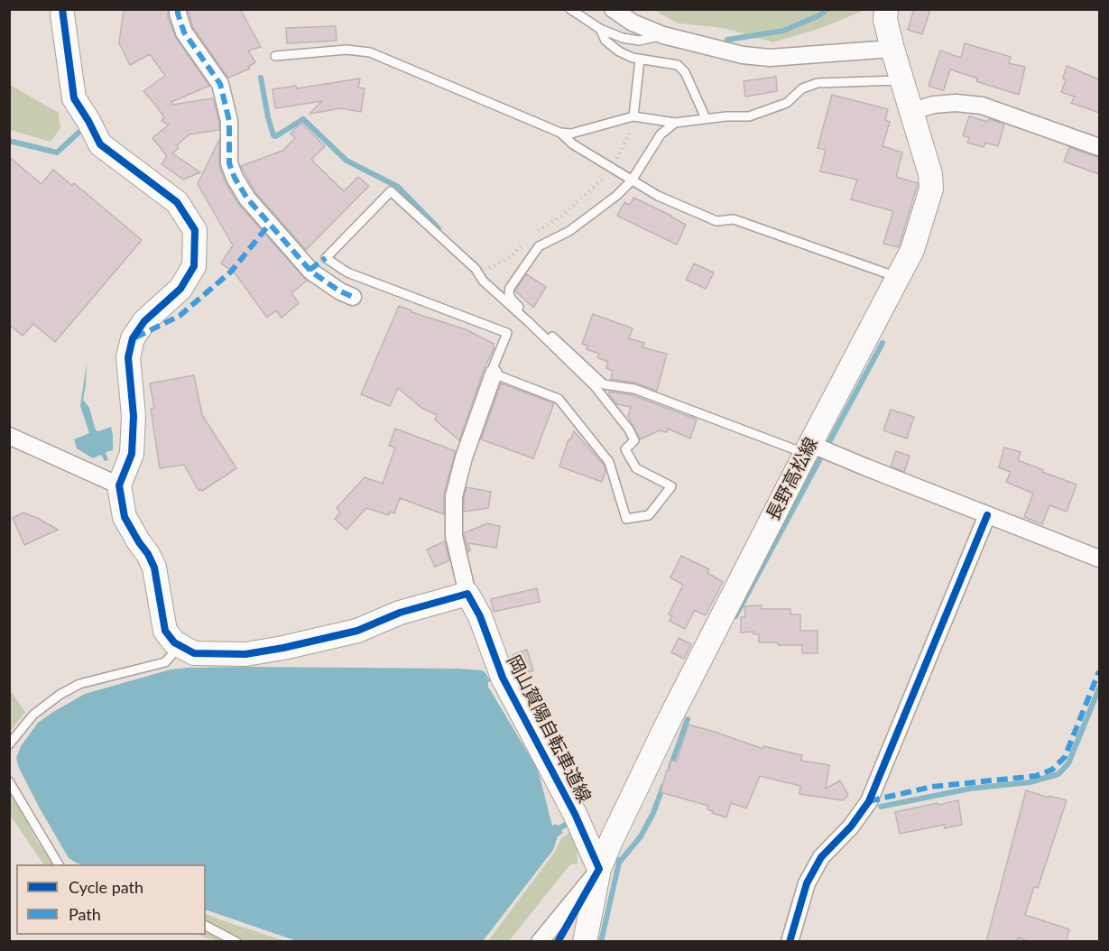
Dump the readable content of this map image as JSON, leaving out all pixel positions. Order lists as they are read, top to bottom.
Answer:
{
  "streets": {
    "main road": ["長野高松線", "岡山賀陽自転車道線"]
  },
  "crossings": [
    ["長野高松線", "岡山賀陽自転車道線"]
  ],
  "legend": ["Cycle path", "Path"]
}
